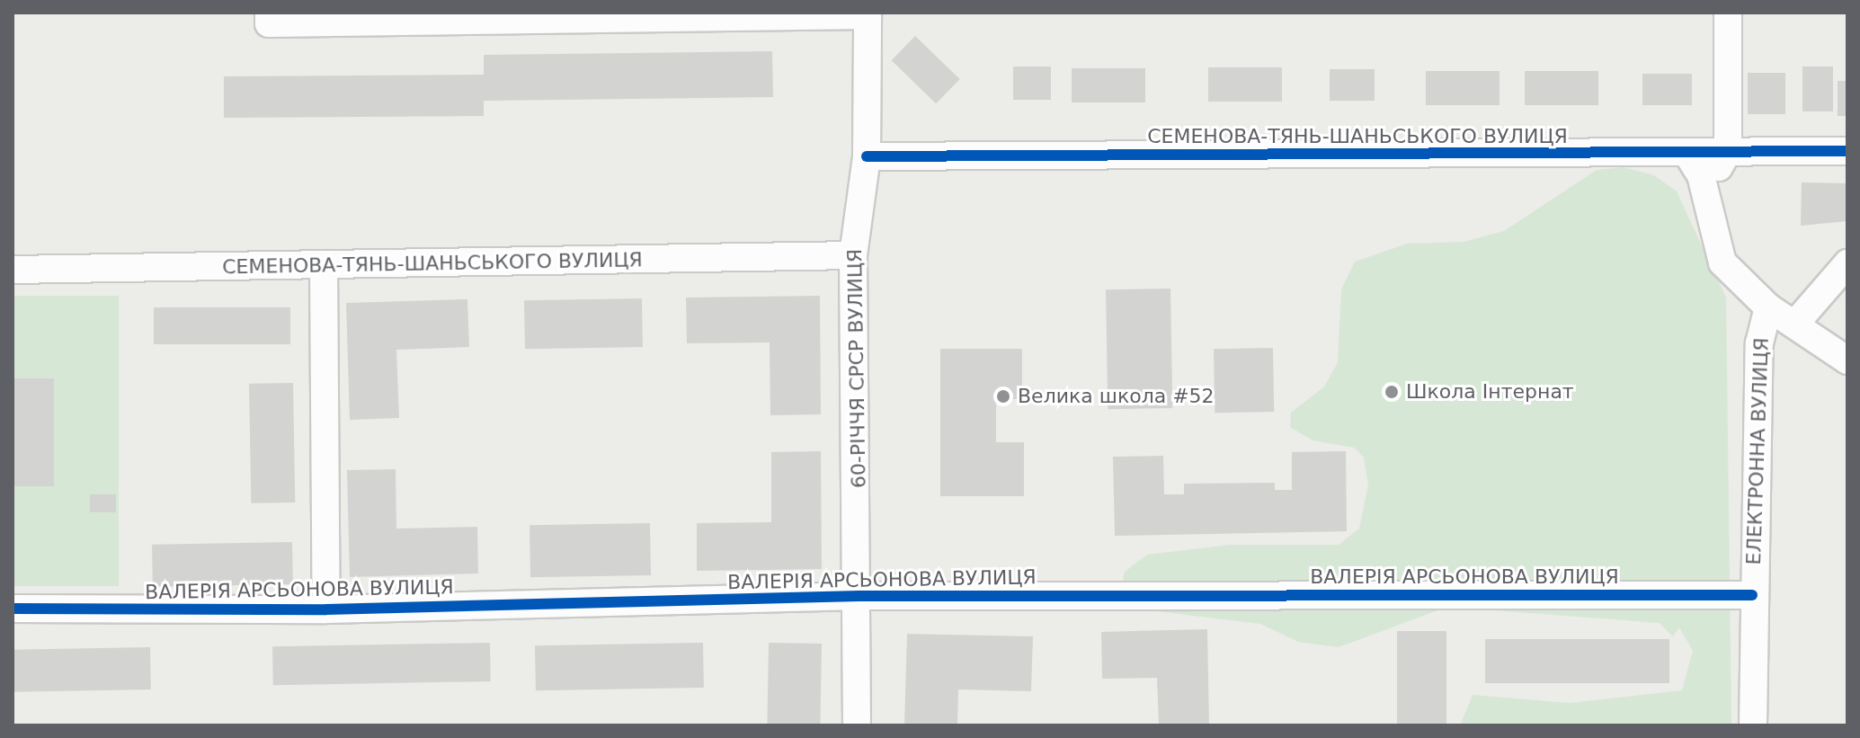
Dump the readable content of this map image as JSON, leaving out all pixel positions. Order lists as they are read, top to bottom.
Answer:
{
  "streets": {
    "street": [
      "СЕМЕНОВА-ТЯНЬ-ШАНЬСЬКОГО ВУЛИЦЯ",
      "60-РІЧЧЯ СРСР ВУЛИЦЯ",
      "ЕЛЕКТРОННА ВУЛИЦЯ",
      "ВАЛЕРІЯ АРСЬОНОВА ВУЛИЦЯ"
    ]
  },
  "crossings": [
    ["СЕМЕНОВА-ТЯНЬ-ШАНЬСЬКОГО ВУЛИЦЯ", "60-РІЧЧЯ СРСР ВУЛИЦЯ"],
    ["60-РІЧЧЯ СРСР ВУЛИЦЯ", "ВАЛЕРІЯ АРСЬОНОВА ВУЛИЦЯ"],
    ["ЕЛЕКТРОННА ВУЛИЦЯ", "ВАЛЕРІЯ АРСЬОНОВА ВУЛИЦЯ"]
  ],
  "places": ["Школа Інтернат", "Велика школа #52"]
}
